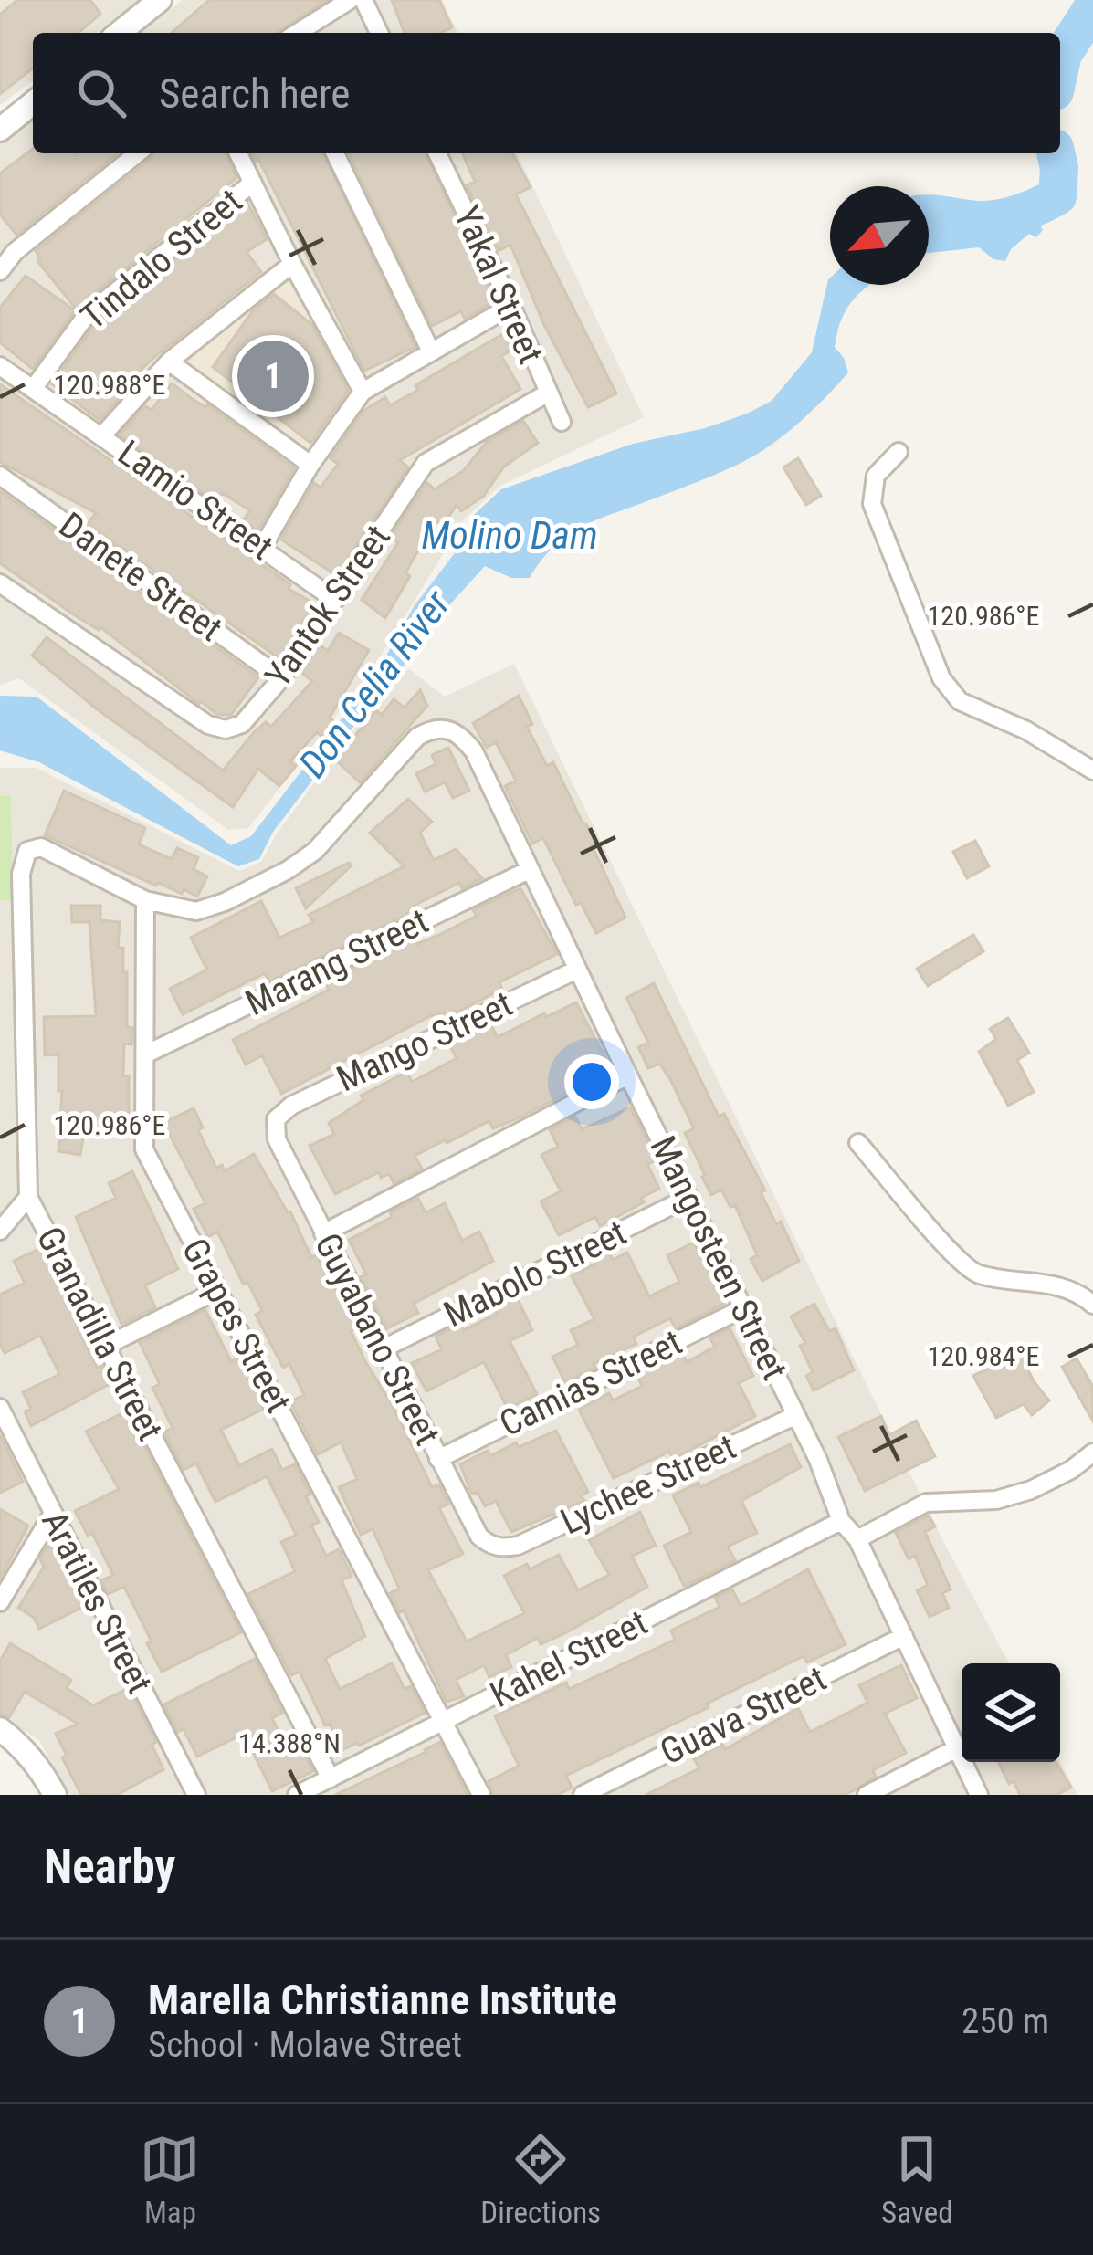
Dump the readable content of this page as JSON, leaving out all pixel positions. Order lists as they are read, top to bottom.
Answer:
{
  "streets": {
    "street": [
      "Tindalo Street",
      "Yakal Street",
      "Lamio Street",
      "Danete Street",
      "Yantok Street",
      "Marang Street",
      "Mango Street",
      "Mangosteen Street",
      "Mabolo Street",
      "Grapes Street",
      "Granadilla Street",
      "Guyabano Street",
      "Camias Street",
      "Lychee Street",
      "Aratiles Street",
      "Kahel Street",
      "Guava Street"
    ]
  },
  "crossings": [
    ["Tindalo Street", "Lamio Street"],
    ["Yakal Street", "Yantok Street"],
    ["Lamio Street", "Yantok Street"],
    ["Danete Street", "Yantok Street"],
    ["Marang Street", "Mangosteen Street"],
    ["Marang Street", "Grapes Street"],
    ["Mango Street", "Mangosteen Street"],
    ["Mango Street", "Guyabano Street"],
    ["Mangosteen Street", "Mabolo Street"],
    ["Mangosteen Street", "Grapes Street"],
    ["Mangosteen Street", "Granadilla Street"],
    ["Mangosteen Street", "Camias Street"],
    ["Mangosteen Street", "Lychee Street"],
    ["Mangosteen Street", "Kahel Street"],
    ["Mangosteen Street", "Guava Street"],
    ["Mabolo Street", "Guyabano Street"],
    ["Grapes Street", "Granadilla Street"],
    ["Grapes Street", "Kahel Street"],
    ["Granadilla Street", "Kahel Street"],
    ["Guyabano Street", "Camias Street"],
    ["Guyabano Street", "Lychee Street"]
  ],
  "water": ["Molino Dam", "Don Celia River"],
  "north": "bottom left",
  "page": {
    "search": "Search here",
    "pins": "1",
    "heading": "Nearby",
    "list": [
      {
        "mark": "1",
        "name": "Marella Christianne Institute",
        "note": "School · Molave Street",
        "value": "250 m"
      }
    ],
    "nav": ["Map", "Directions", "Saved"]
  },
  "coordinates": [
    "120.988°E",
    "120.986°E",
    "120.984°E",
    "14.388°N"
  ]
}
